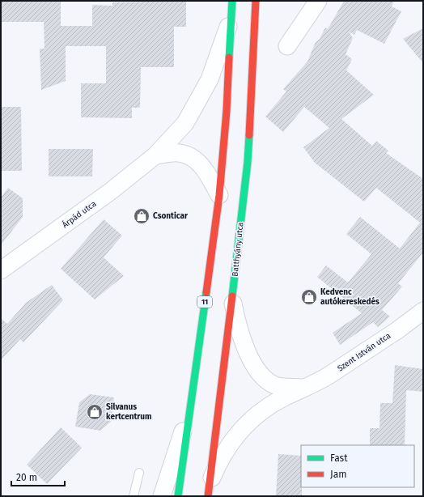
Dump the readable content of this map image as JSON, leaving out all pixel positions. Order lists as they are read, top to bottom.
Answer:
{
  "streets": {
    "main road": ["Batthyány utca", "11"],
    "street": ["Árpád utca", "Szent István utca"]
  },
  "crossings": [
    ["Árpád utca", "11"],
    ["Batthyány utca", "Szent István utca"]
  ],
  "places": {
    "shop": ["Csonticar", "Kedvenc autókereskedés", "Silvanus kertcentrum"]
  },
  "legend": ["Fast", "Jam"],
  "scale_bar": "20 m"
}
